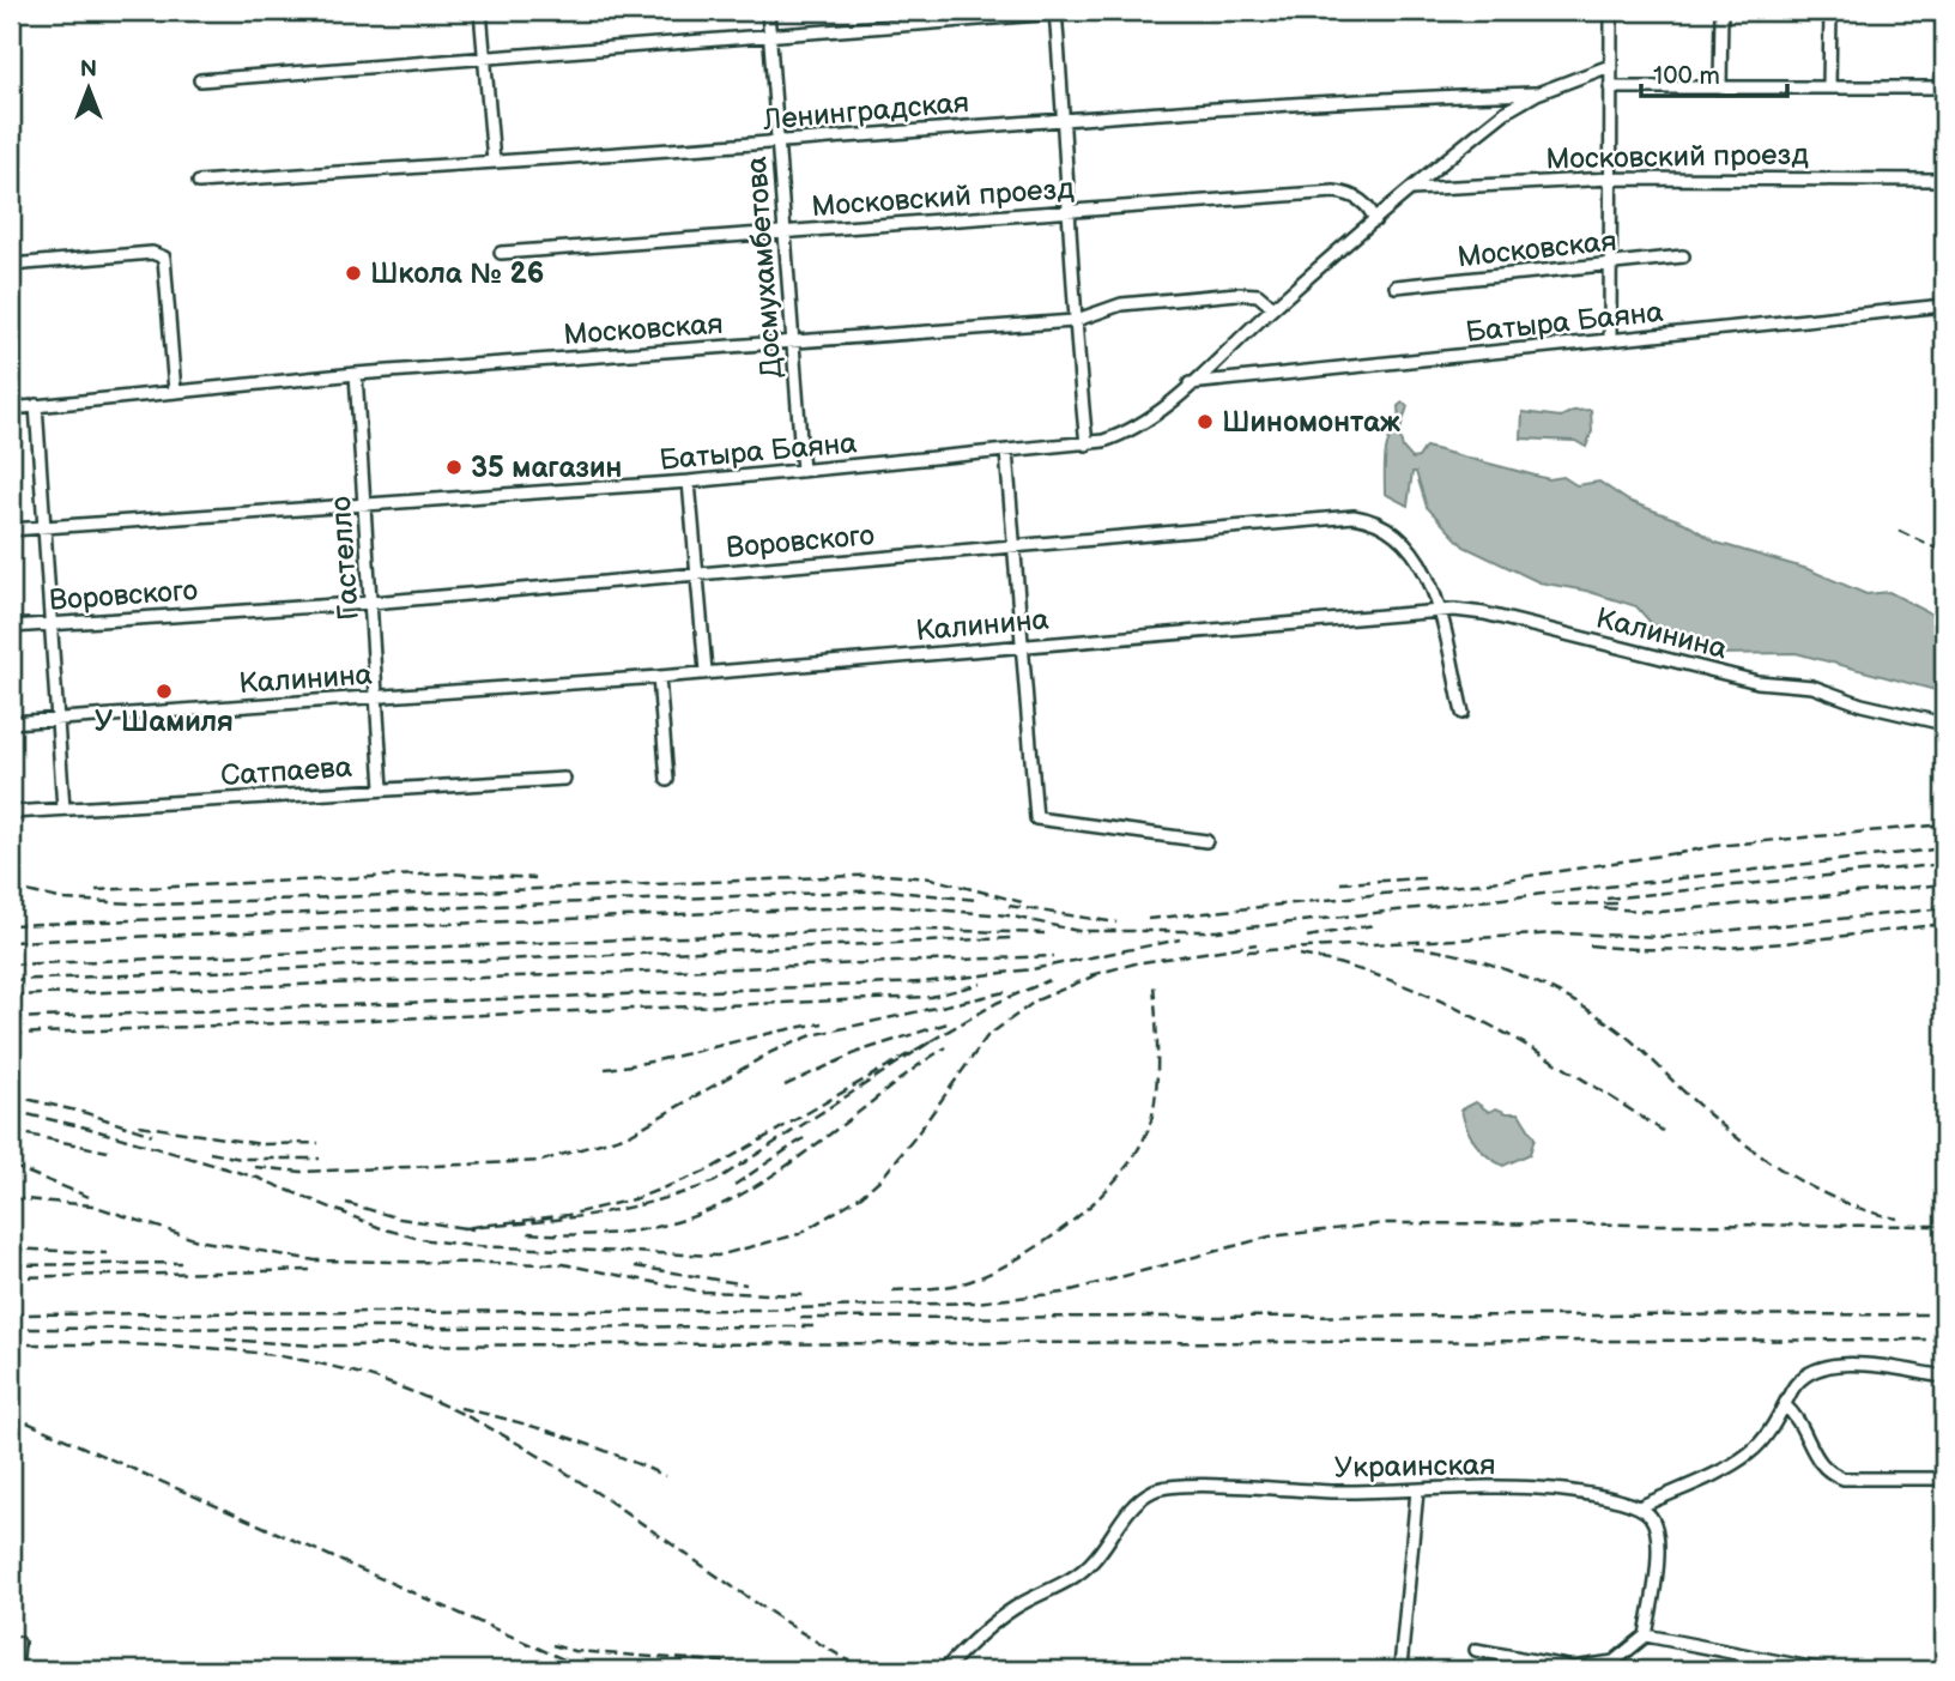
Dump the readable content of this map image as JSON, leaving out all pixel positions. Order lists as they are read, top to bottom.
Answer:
{
  "streets": {
    "street": [
      "Ленинградская",
      "Московский проезд",
      "Московская",
      "Досмухамбетова",
      "Батыра Баяна",
      "Воровского",
      "Гастелло",
      "Калинина",
      "Сатпаева",
      "Украинская"
    ]
  },
  "crossings": [
    ["Ленинградская", "Досмухамбетова"],
    ["Ленинградская", "Батыра Баяна"],
    ["Московский проезд", "Досмухамбетова"],
    ["Московский проезд", "Батыра Баяна"],
    ["Московская", "Досмухамбетова"],
    ["Московская", "Батыра Баяна"],
    ["Московская", "Гастелло"],
    ["Досмухамбетова", "Батыра Баяна"],
    ["Батыра Баяна", "Гастелло"],
    ["Воровского", "Гастелло"],
    ["Воровского", "Калинина"],
    ["Гастелло", "Калинина"],
    ["Гастелло", "Сатпаева"]
  ],
  "places": [
    "Школа № 26",
    "Шиномонтаж",
    "35 магазин",
    "У Шамиля"
  ],
  "scale_bar": "100 m",
  "north": "top"
}
